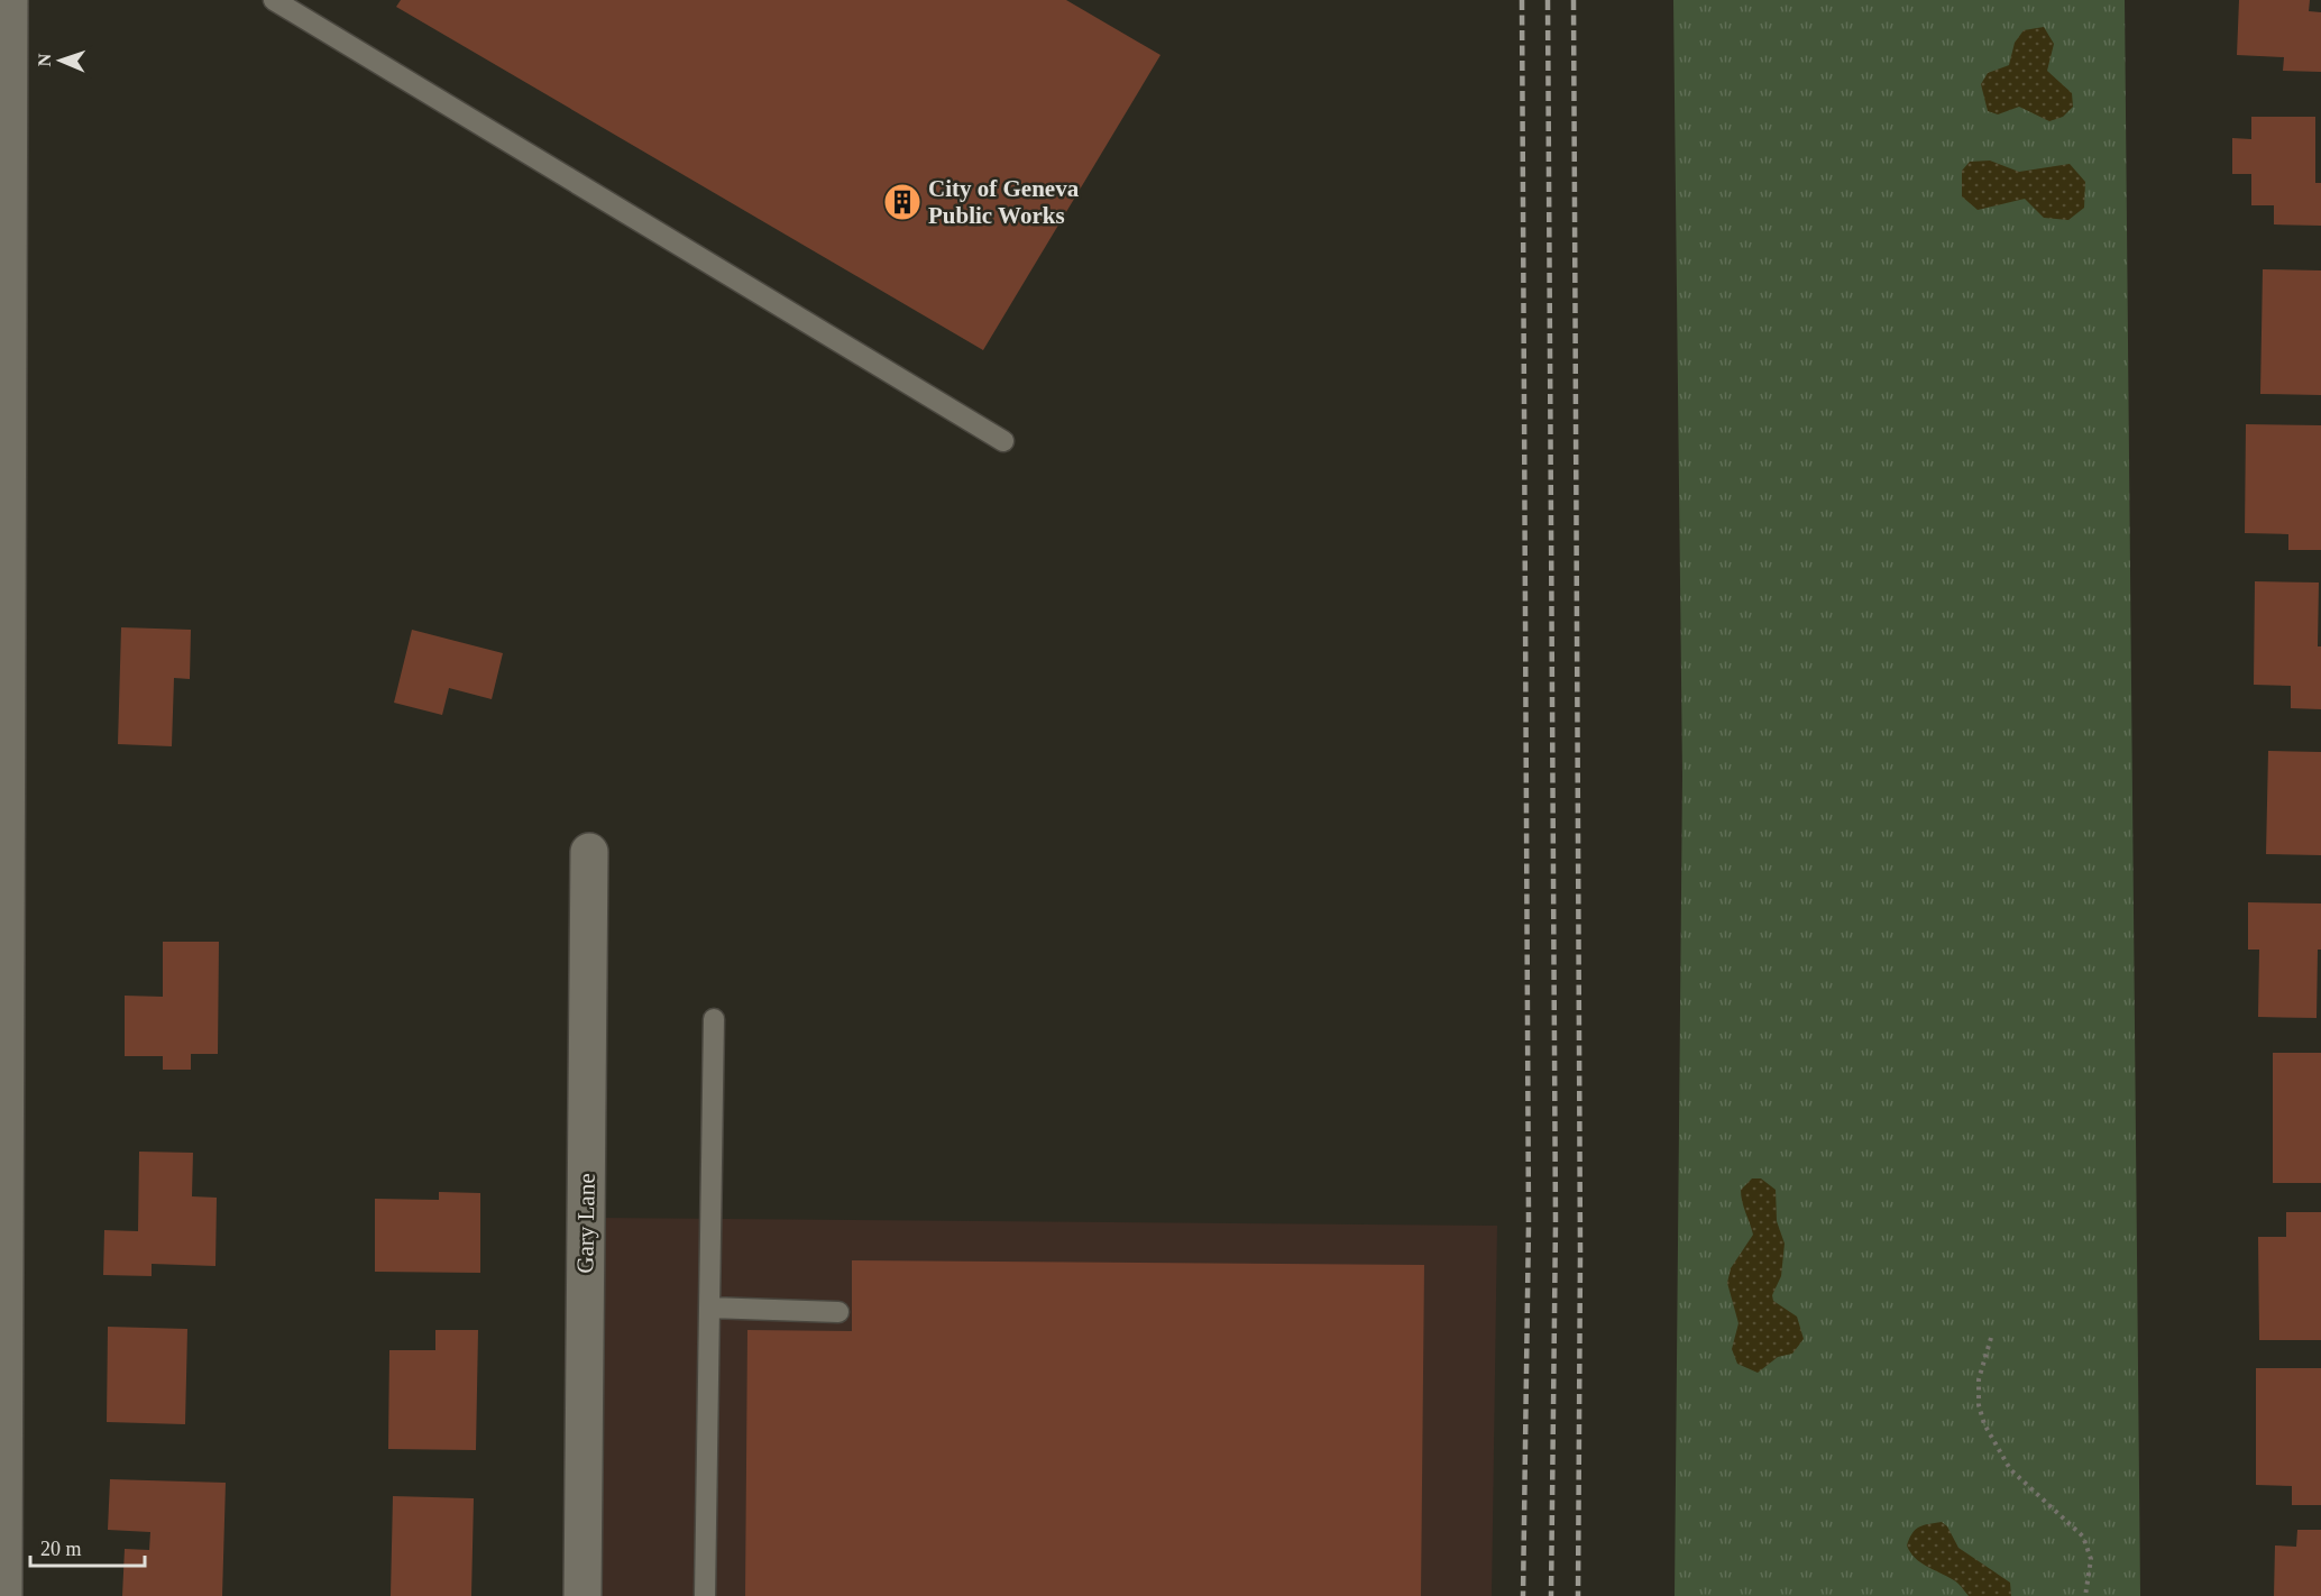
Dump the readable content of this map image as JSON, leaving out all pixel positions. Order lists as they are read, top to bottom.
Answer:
{
  "streets": {
    "street": ["Gary Lane"]
  },
  "places": {
    "building": ["City of Geneva Public Works"]
  },
  "scale_bar": "20 m",
  "north": "left"
}
